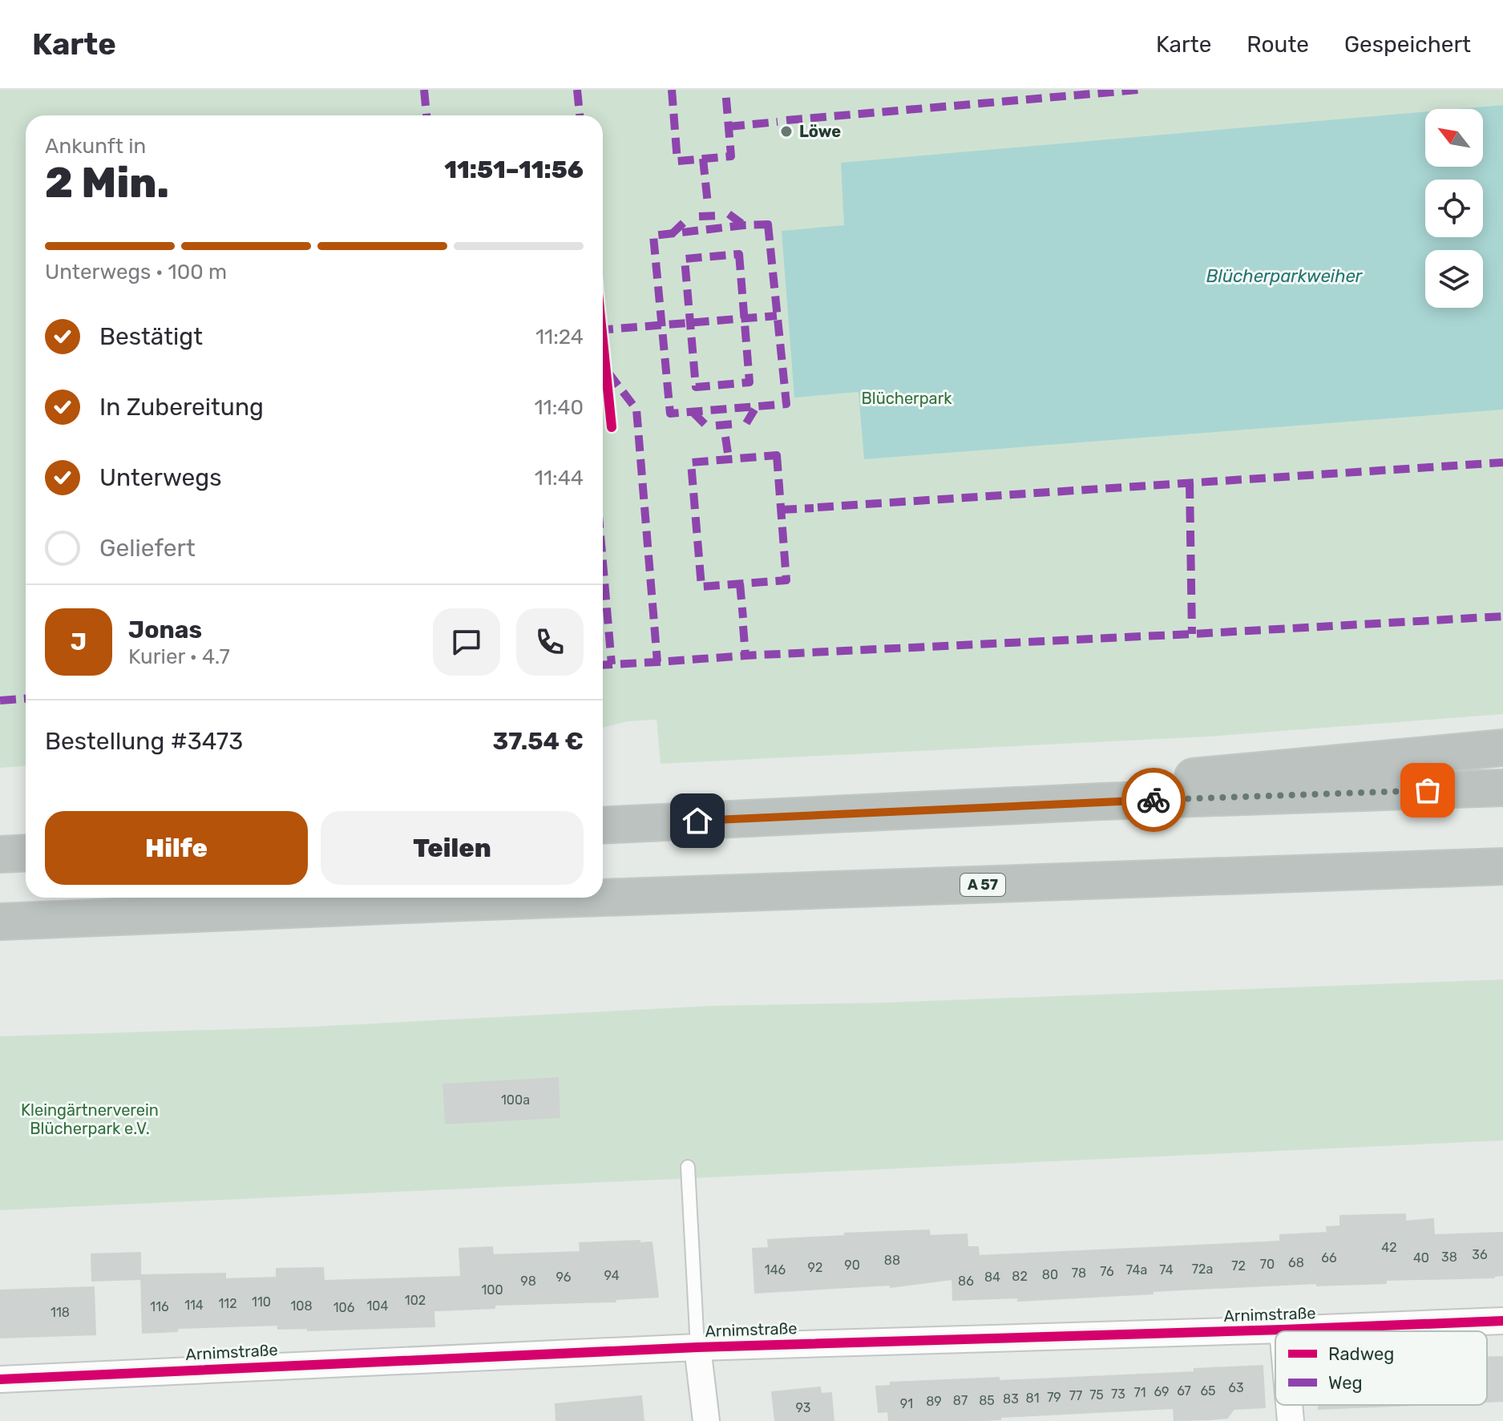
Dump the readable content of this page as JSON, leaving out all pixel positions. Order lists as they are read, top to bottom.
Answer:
{
  "streets": {
    "highway": ["A 57"],
    "street": ["Arnimstraße"]
  },
  "water": ["Blücherparkweiher"],
  "parks": ["Blücherpark", "Kleingärtnerverein Blücherpark e.V."],
  "places": ["Löwe"],
  "house_numbers": [
    "100a",
    "42",
    "36",
    "38",
    "66",
    "40",
    "88",
    "68",
    "70",
    "90",
    "72",
    "92",
    "72a",
    "146",
    "74a",
    "74",
    "76",
    "78",
    "80",
    "94",
    "82",
    "96",
    "84",
    "98",
    "86",
    "100",
    "102",
    "110",
    "112",
    "114",
    "108",
    "104",
    "116",
    "106",
    "118",
    "63",
    "67",
    "65",
    "69",
    "71",
    "73",
    "75",
    "77",
    "79",
    "81",
    "83",
    "87",
    "85",
    "89",
    "91",
    "93"
  ],
  "legend": ["Radweg", "Weg"],
  "north": "top left",
  "page": {
    "header": "Karte",
    "nav": ["Karte", "Route", "Gespeichert"],
    "heading": ["2 Min.", "Ankunft in", "11:51–11:56"],
    "panel": [
      "Jonas",
      "Kurier · 4.7",
      "Bestellung #3473",
      "37.54 €"
    ],
    "bar": "Unterwegs · 100 m",
    "list": [
      ["Bestätigt", "11:24"],
      ["In Zubereitung", "11:40"],
      ["Unterwegs", "11:44"],
      "Geliefert"
    ],
    "round": "J",
    "buttons": ["Hilfe", "Teilen"]
  }
}
